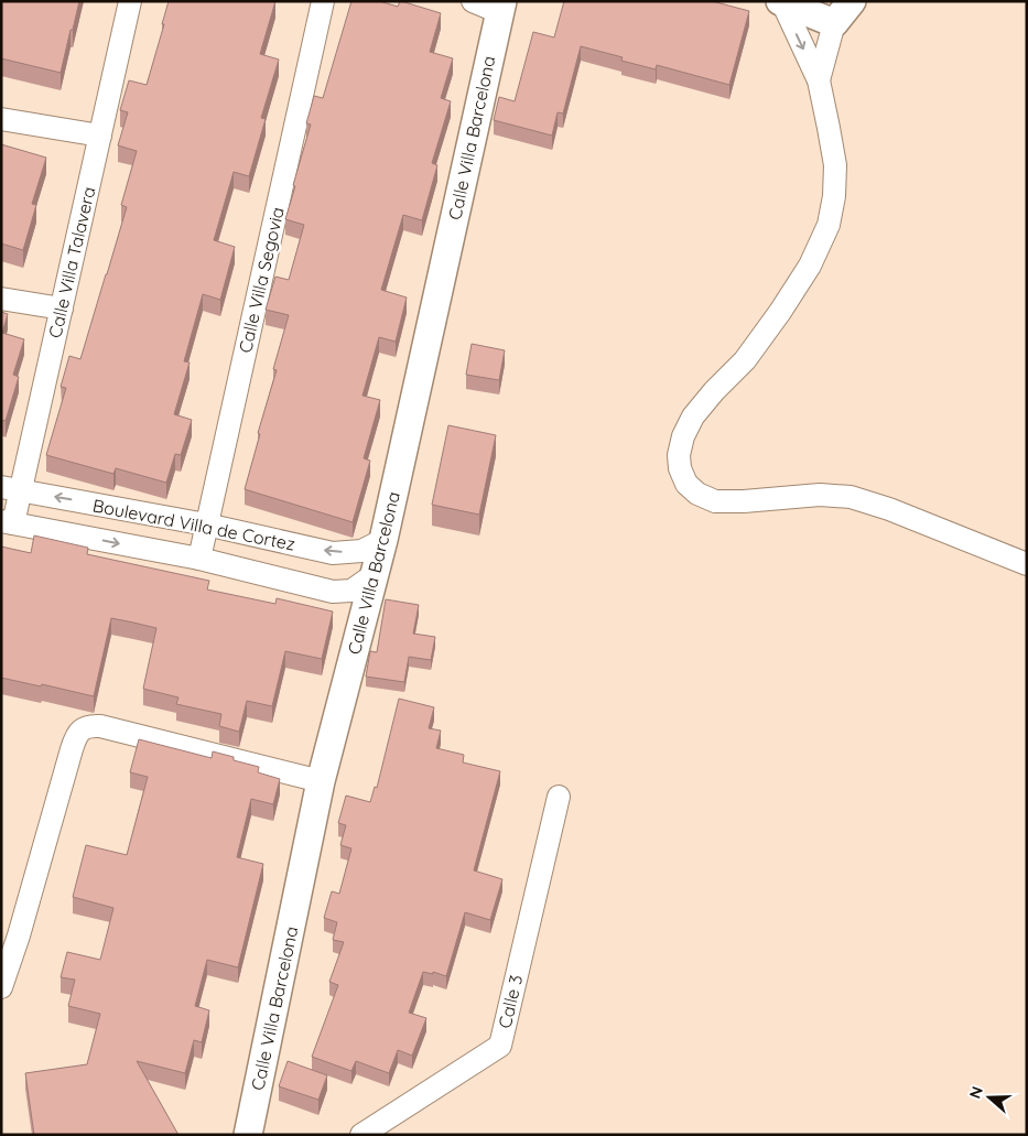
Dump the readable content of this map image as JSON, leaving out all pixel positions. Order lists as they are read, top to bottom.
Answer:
{
  "streets": {
    "street": [
      "Calle Villa Barcelona",
      "Calle Villa Talavera",
      "Calle Villa Segovia",
      "Boulevard Villa de Cortez",
      "Calle 3"
    ]
  },
  "crossings": [
    ["Calle Villa Barcelona", "Boulevard Villa de Cortez"],
    ["Calle Villa Talavera", "Boulevard Villa de Cortez"],
    ["Calle Villa Segovia", "Boulevard Villa de Cortez"]
  ],
  "north": "left"
}
